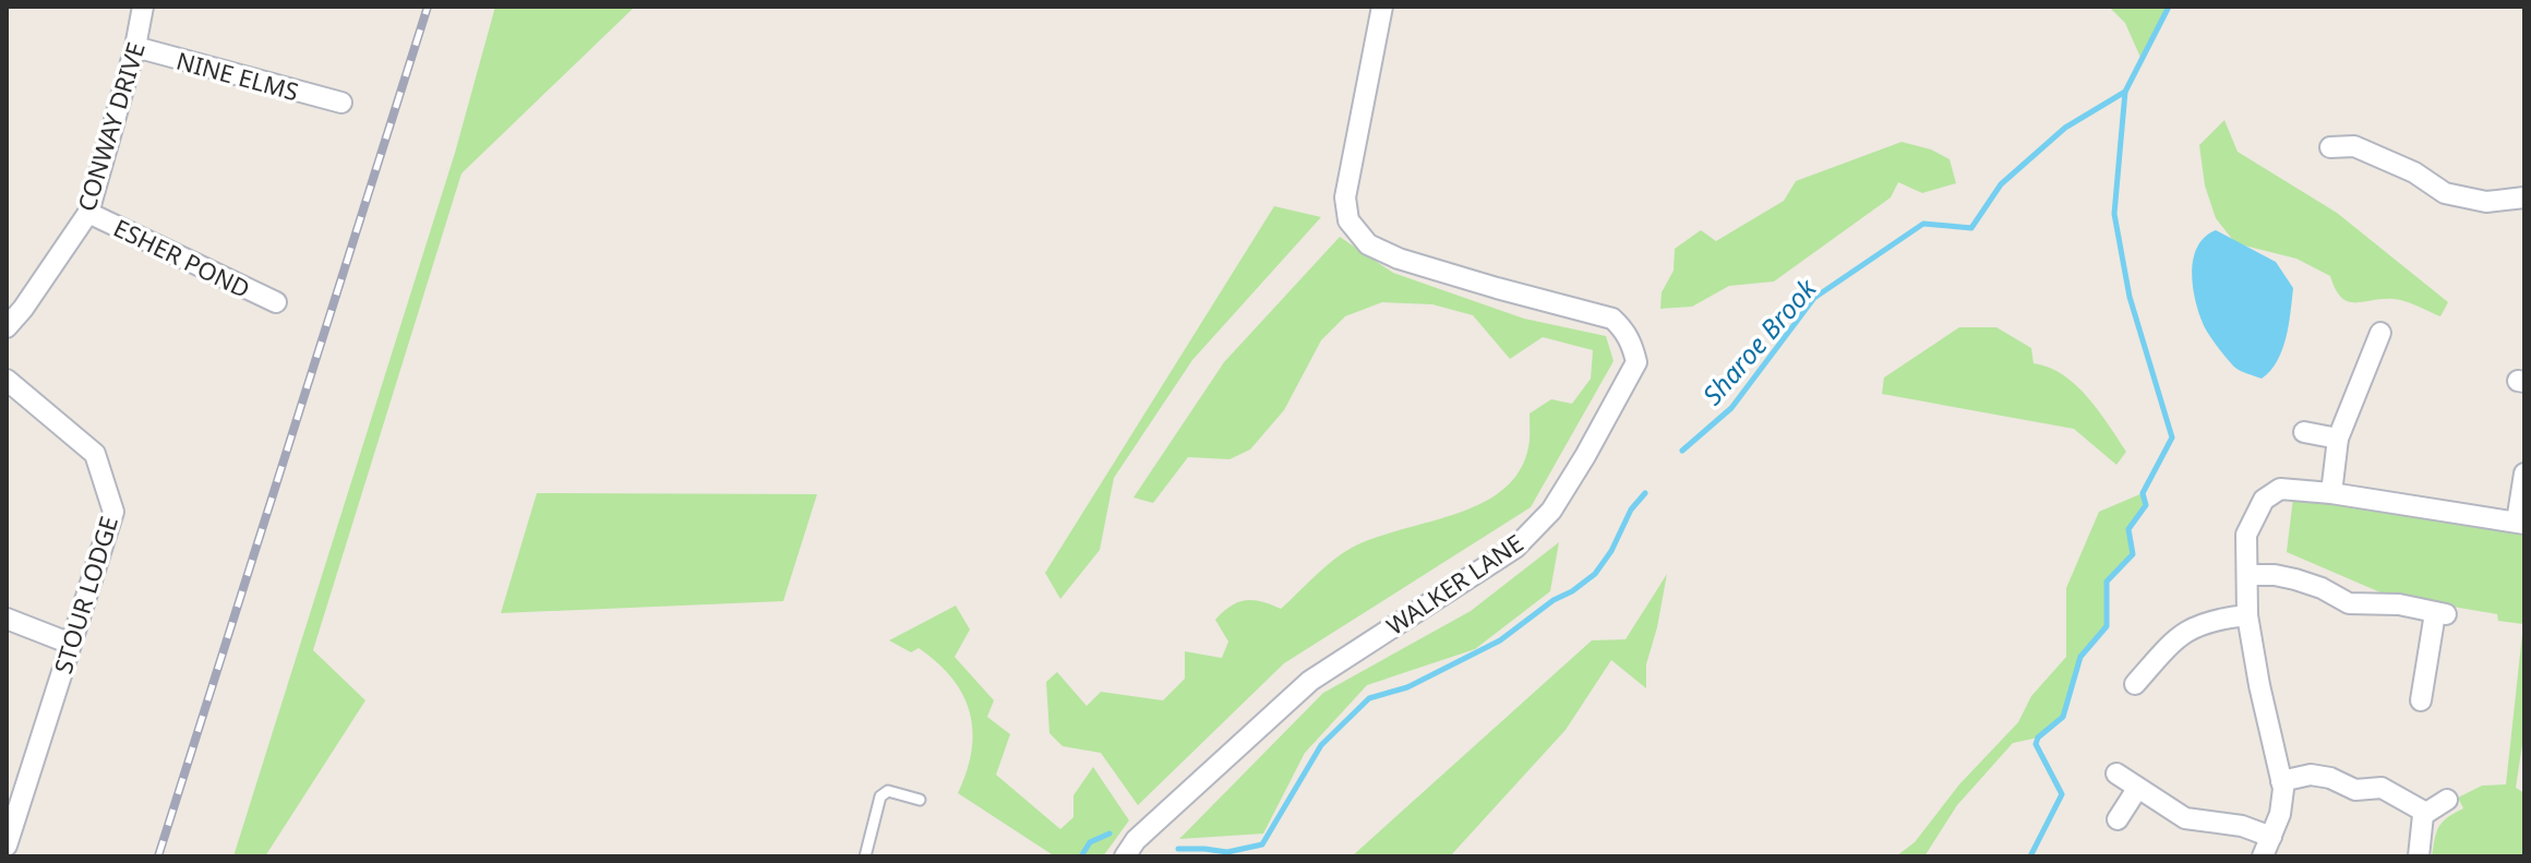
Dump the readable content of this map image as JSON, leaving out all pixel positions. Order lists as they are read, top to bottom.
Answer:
{
  "streets": {
    "street": [
      "NINE ELMS",
      "CONWAY DRIVE",
      "ESHER POND",
      "WALKER LANE",
      "STOUR LODGE"
    ]
  },
  "crossings": [
    ["NINE ELMS", "CONWAY DRIVE"],
    ["CONWAY DRIVE", "ESHER POND"]
  ],
  "water": ["Sharoe Brook"]
}
